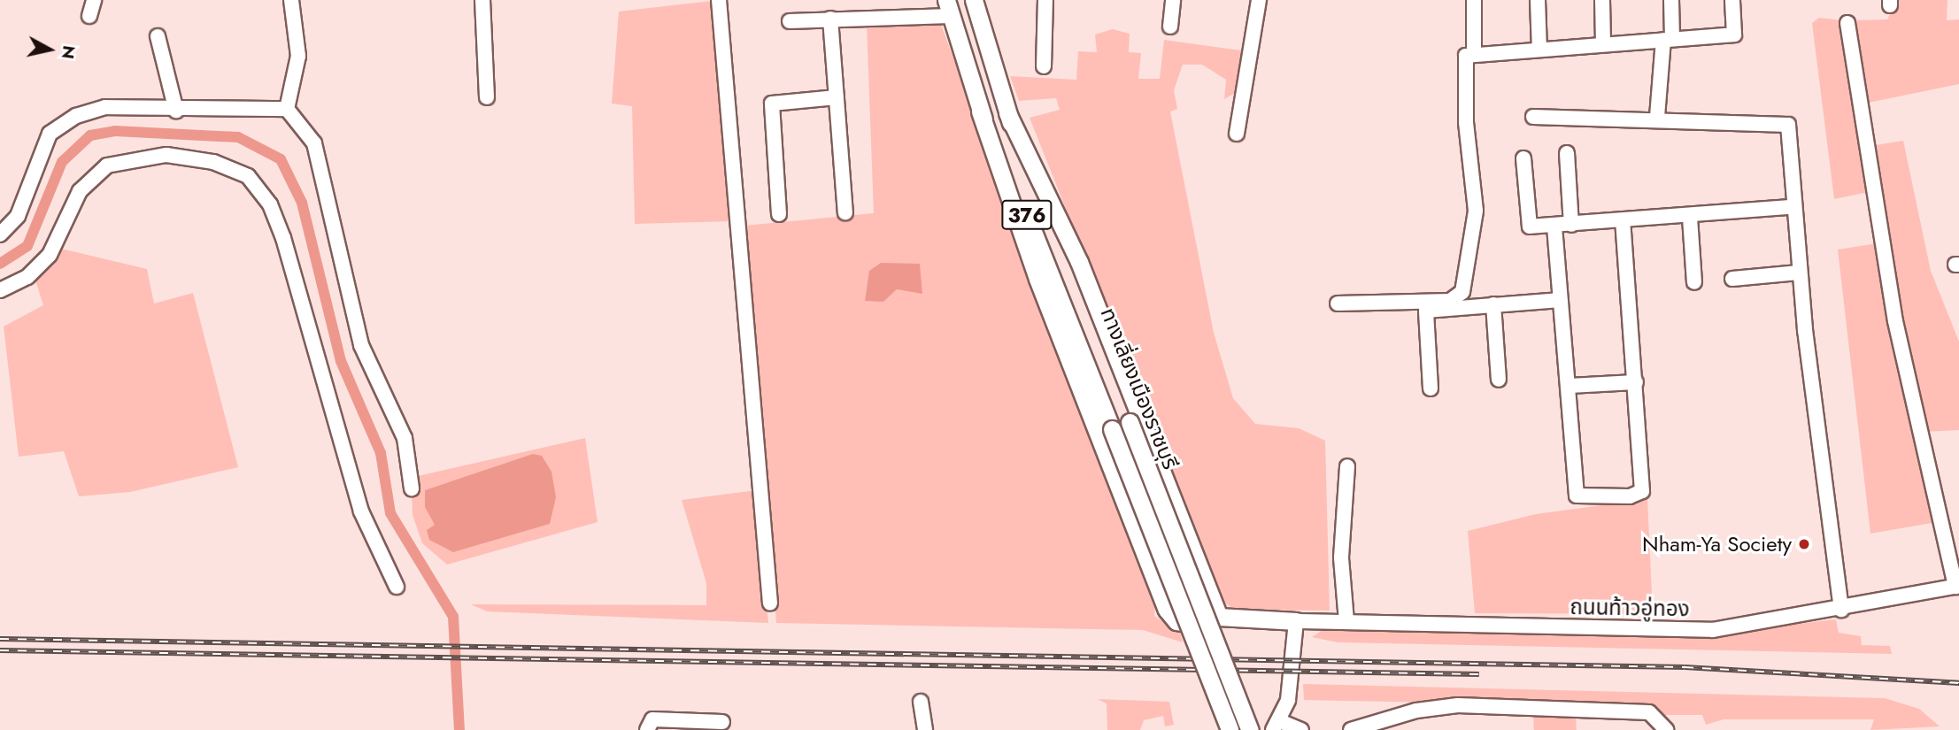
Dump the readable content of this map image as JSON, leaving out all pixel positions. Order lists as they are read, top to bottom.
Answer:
{
  "streets": {
    "main road": ["376", "ทางเลี่ยงเมืองราชบุรี"],
    "street": ["ถนนท้าวอู่ทอง"]
  },
  "places": ["Nham-Ya Society"],
  "north": "right"
}
